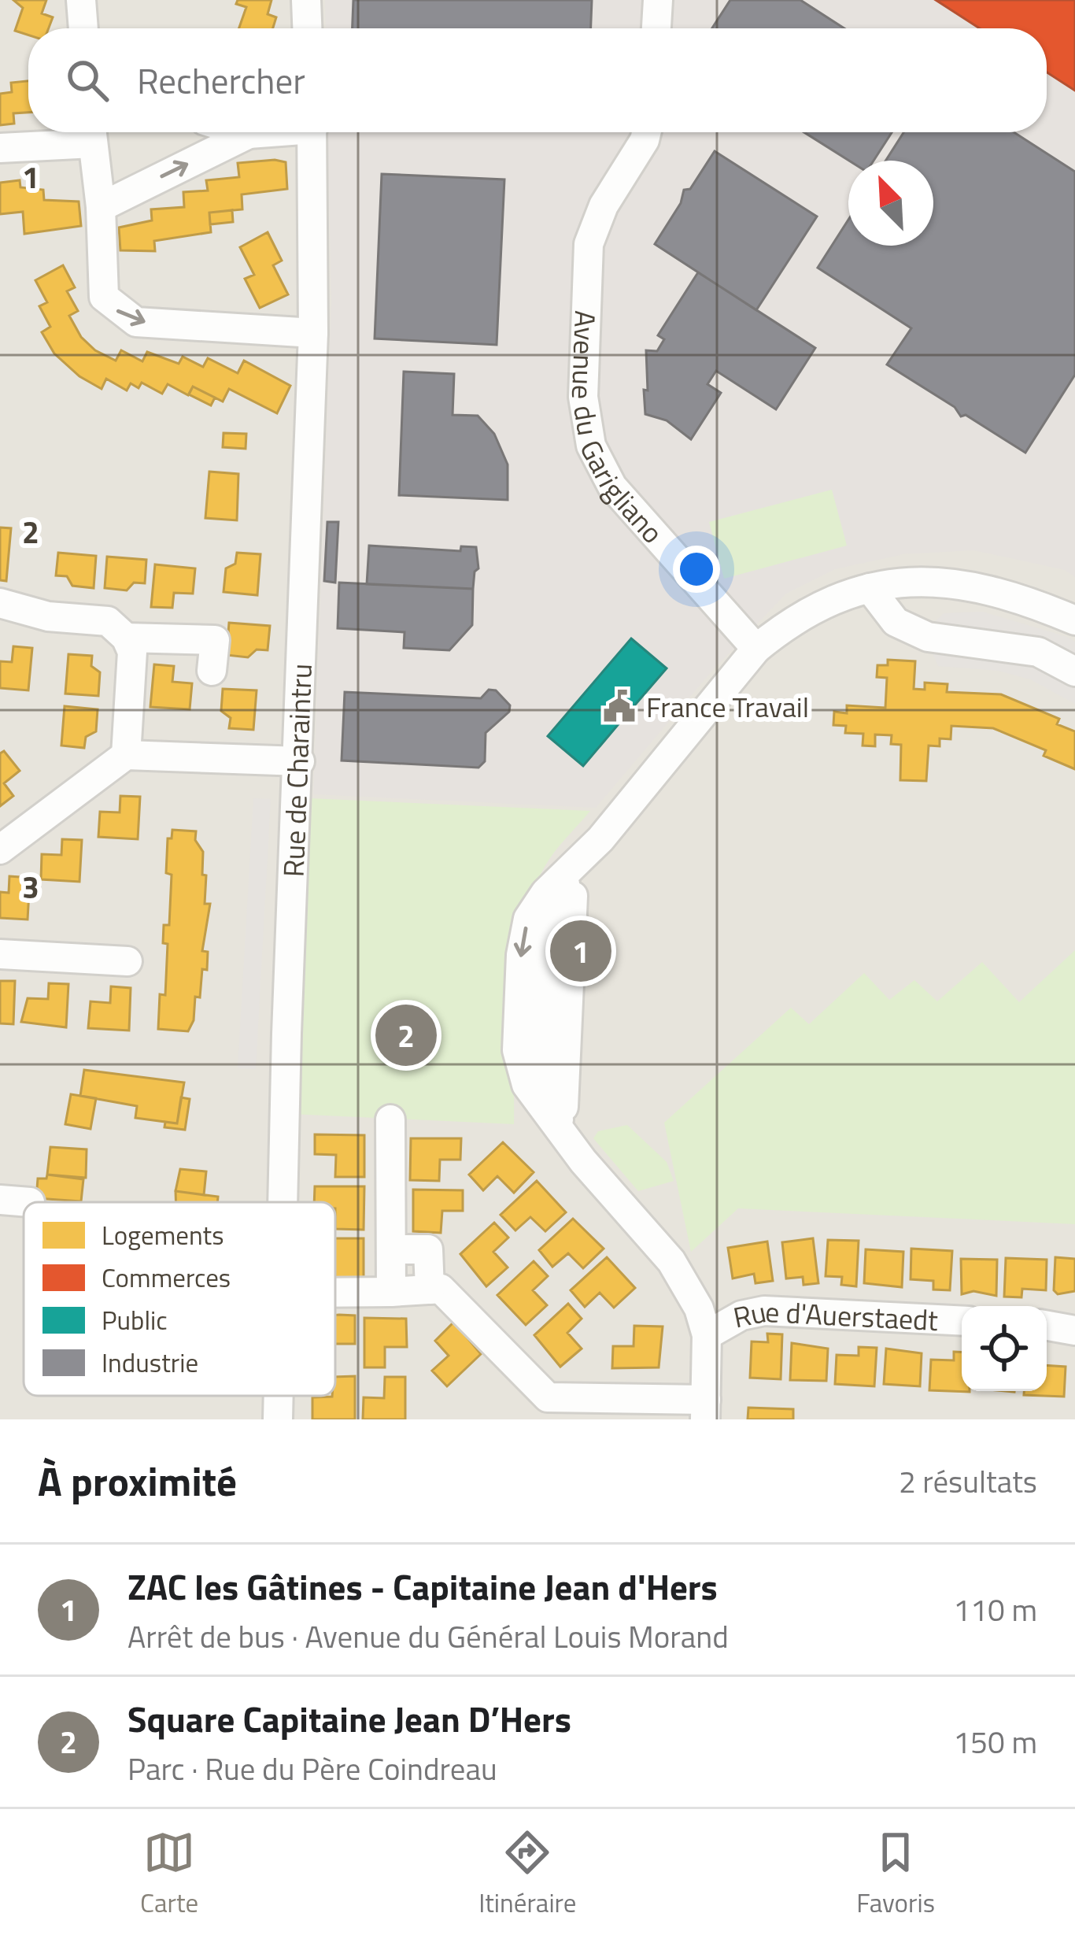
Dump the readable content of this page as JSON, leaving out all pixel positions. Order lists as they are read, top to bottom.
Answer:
{
  "streets": {
    "street": ["Avenue du Garigliano", "Rue de Charaintru", "Rue d'Auerstaedt"]
  },
  "places": {
    "public building": ["France Travail"]
  },
  "legend": [
    "Logements",
    "Commerces",
    "Public",
    "Industrie"
  ],
  "north": "top left",
  "page": {
    "search": "Rechercher",
    "pins": ["1", "2"],
    "heading": ["À proximité", "2 résultats"],
    "list": [
      {
        "mark": "1",
        "name": "ZAC les Gâtines - Capitaine Jean d'Hers",
        "note": "Arrêt de bus · Avenue du Général Louis Morand",
        "value": "110 m"
      },
      {
        "mark": "2",
        "name": "Square Capitaine Jean D’Hers",
        "note": "Parc · Rue du Père Coindreau",
        "value": "150 m"
      }
    ],
    "nav": ["Carte", "Itinéraire", "Favoris"]
  },
  "grid": {
    "rows": ["1", "2", "3"]
  }
}
